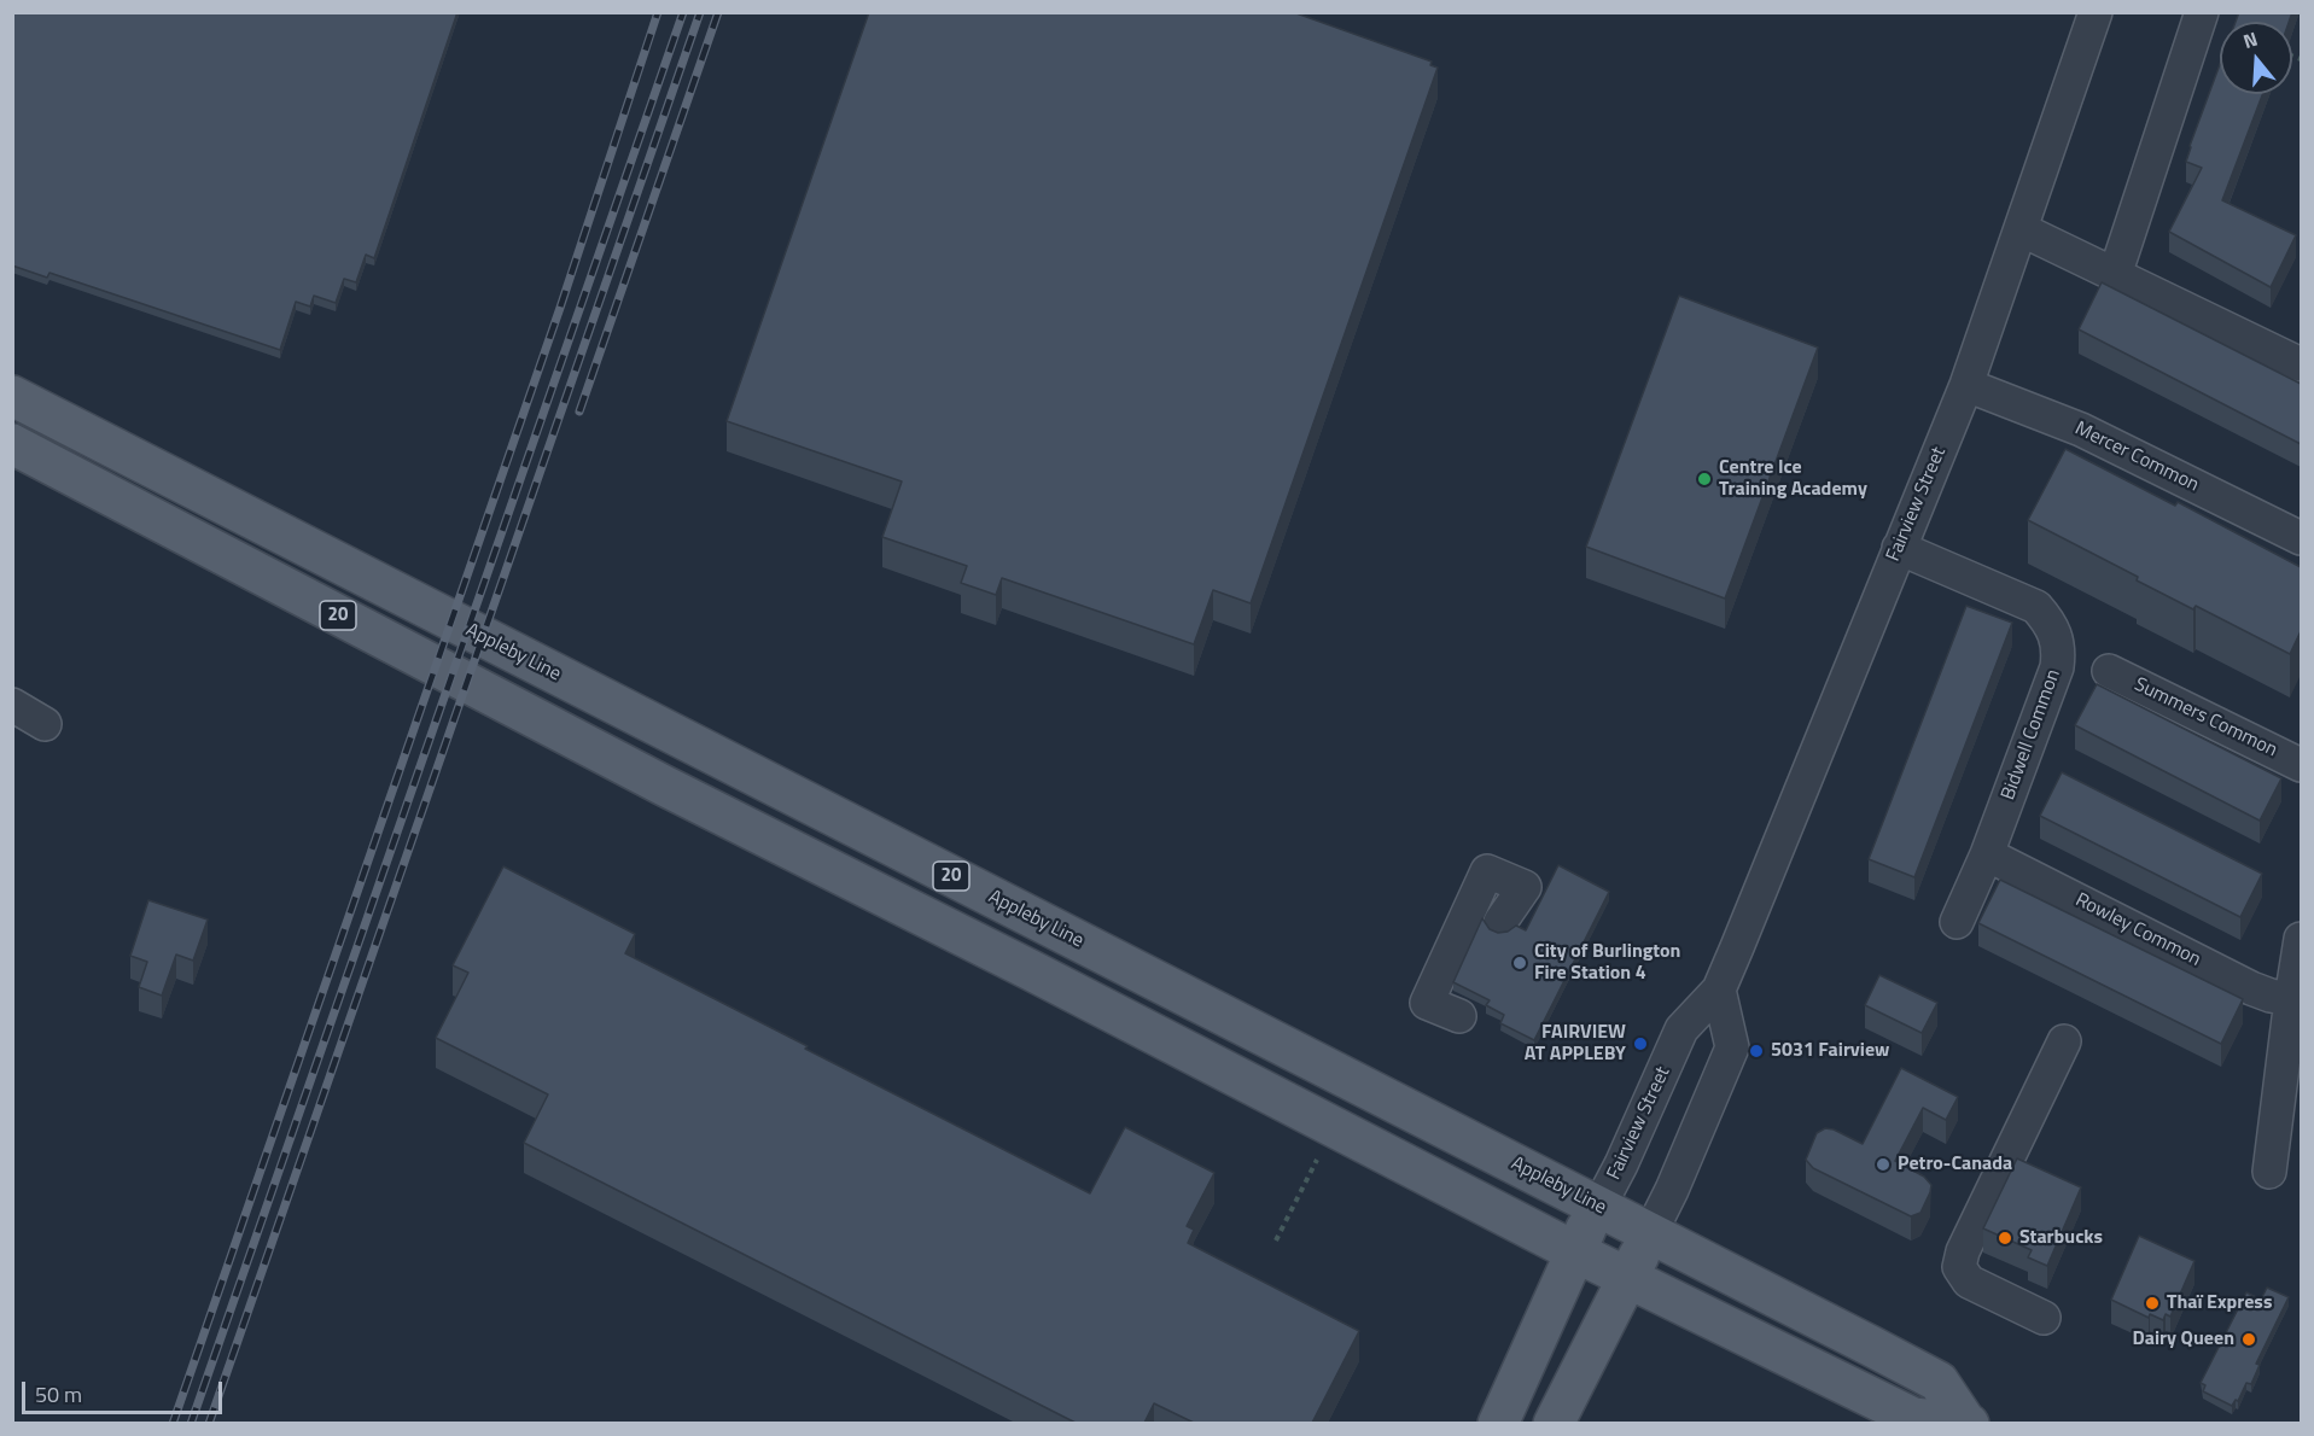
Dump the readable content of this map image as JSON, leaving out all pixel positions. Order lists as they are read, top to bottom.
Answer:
{
  "streets": {
    "main road": ["Fairview Street", "20", "Appleby Line"],
    "street": [
      "Mercer Common",
      "Summers Common",
      "Bidwell Common",
      "Rowley Common"
    ]
  },
  "crossings": [
    ["Mercer Common", "Fairview Street"],
    ["Fairview Street", "Appleby Line"],
    ["Fairview Street", "Bidwell Common"],
    ["Bidwell Common", "Rowley Common"]
  ],
  "places": [
    "Centre Ice Training Academy",
    "City of Burlington Fire Station 4",
    "FAIRVIEW AT APPLEBY",
    "5031 Fairview",
    "Petro-Canada",
    "Starbucks",
    "Thaï Express",
    "Dairy Queen"
  ],
  "scale_bar": "50 m",
  "north": "top"
}
